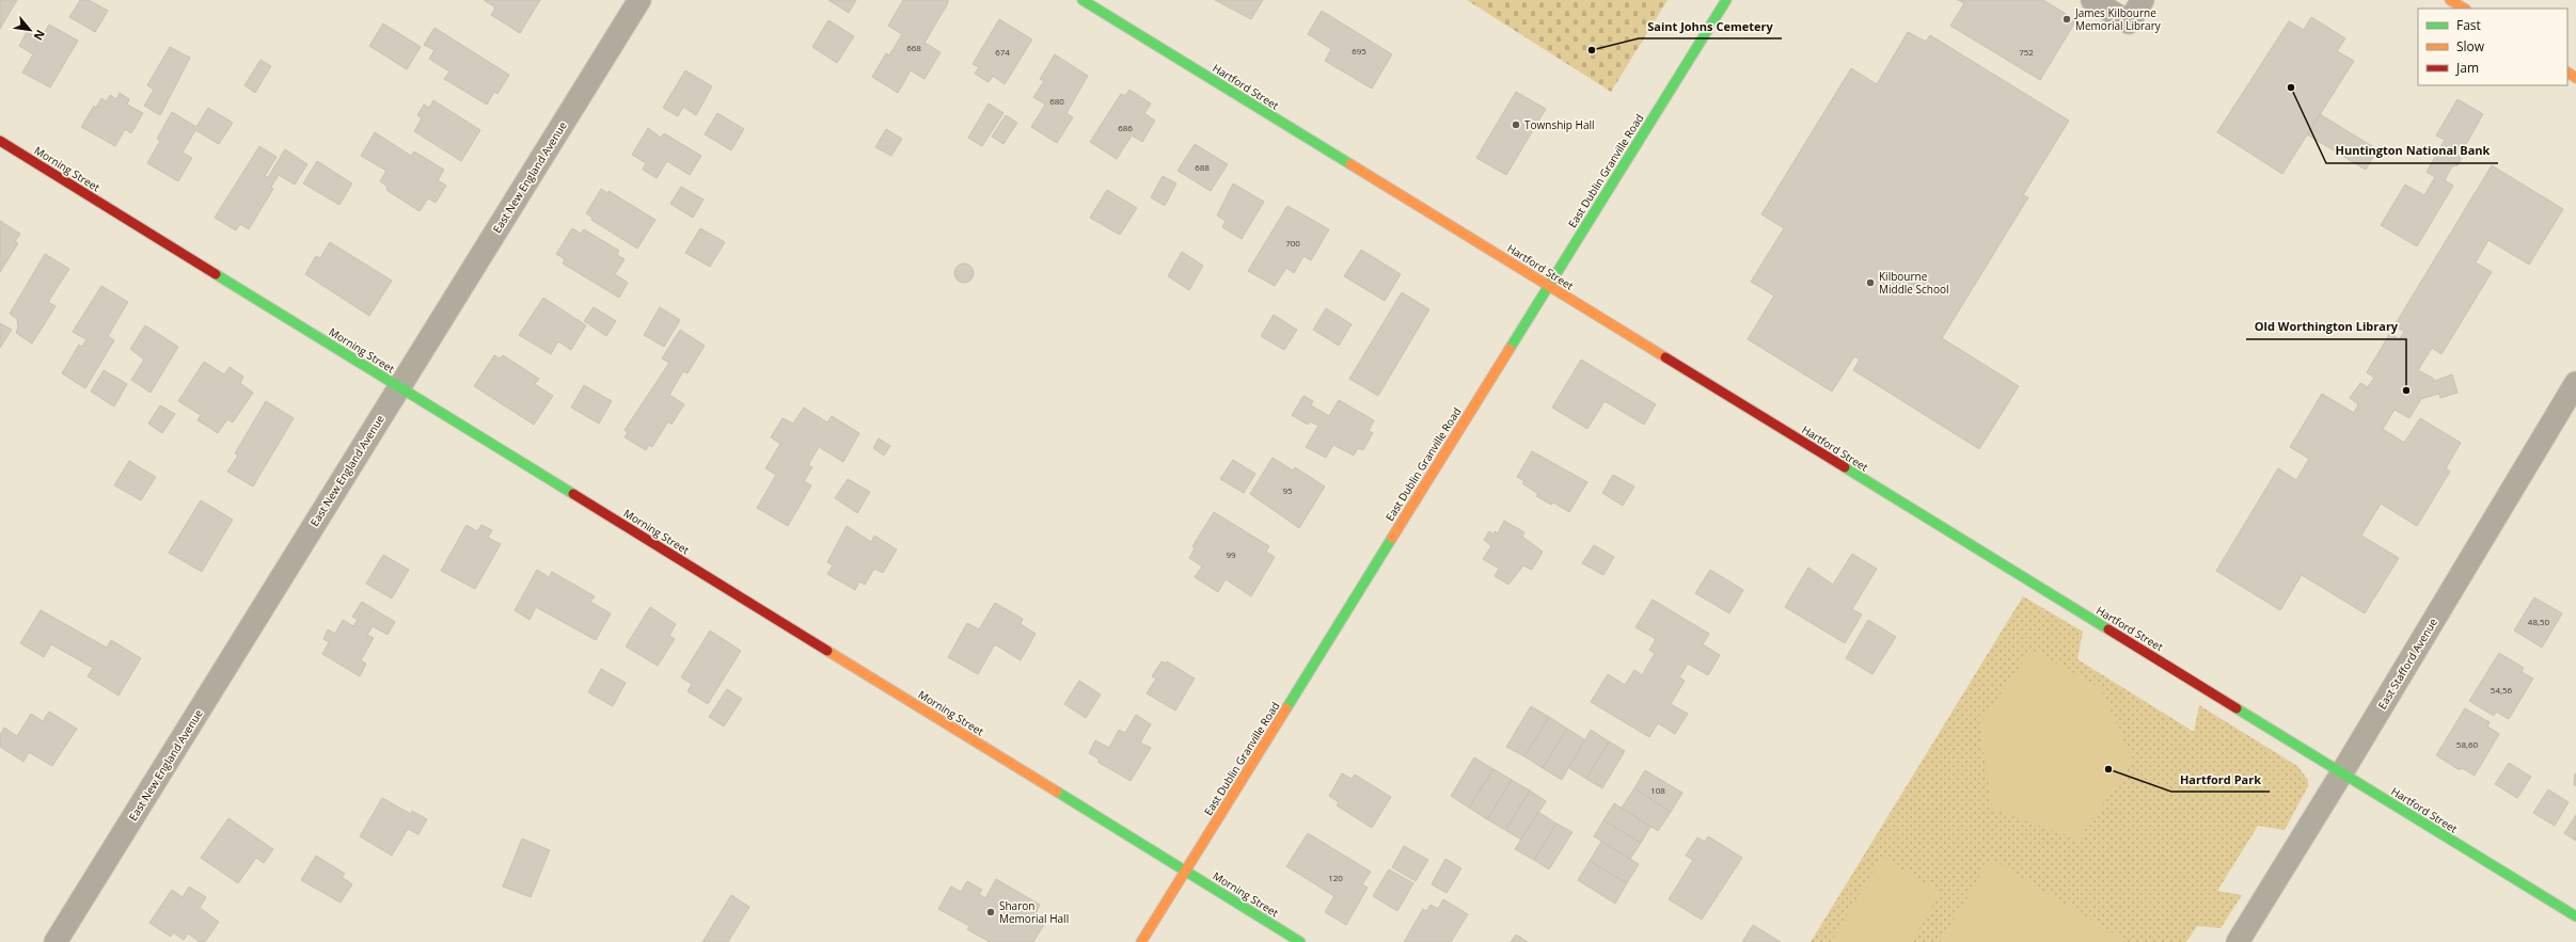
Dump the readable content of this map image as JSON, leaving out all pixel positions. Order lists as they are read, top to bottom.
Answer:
{
  "streets": {
    "street": [
      "Hartford Street",
      "Morning Street",
      "East Dublin Granville Road",
      "East New England Avenue",
      "East Stafford Avenue"
    ]
  },
  "crossings": [
    ["Hartford Street", "East Dublin Granville Road"],
    ["Hartford Street", "East Stafford Avenue"],
    ["Morning Street", "East Dublin Granville Road"],
    ["Morning Street", "East New England Avenue"]
  ],
  "places": [
    "James Kilbourne Memorial Library",
    "Saint Johns Cemetery",
    "Huntington National Bank",
    "Township Hall",
    "Kilbourne Middle School",
    "Old Worthington Library",
    "Hartford Park",
    "Sharon Memorial Hall"
  ],
  "house_numbers": [
    "668",
    "695",
    "674",
    "752",
    "680",
    "686",
    "688",
    "700",
    "95",
    "99",
    "48,50",
    "54,56",
    "58,60",
    "108",
    "120"
  ],
  "legend": ["Fast", "Slow", "Jam"],
  "north": "bottom right"
}
